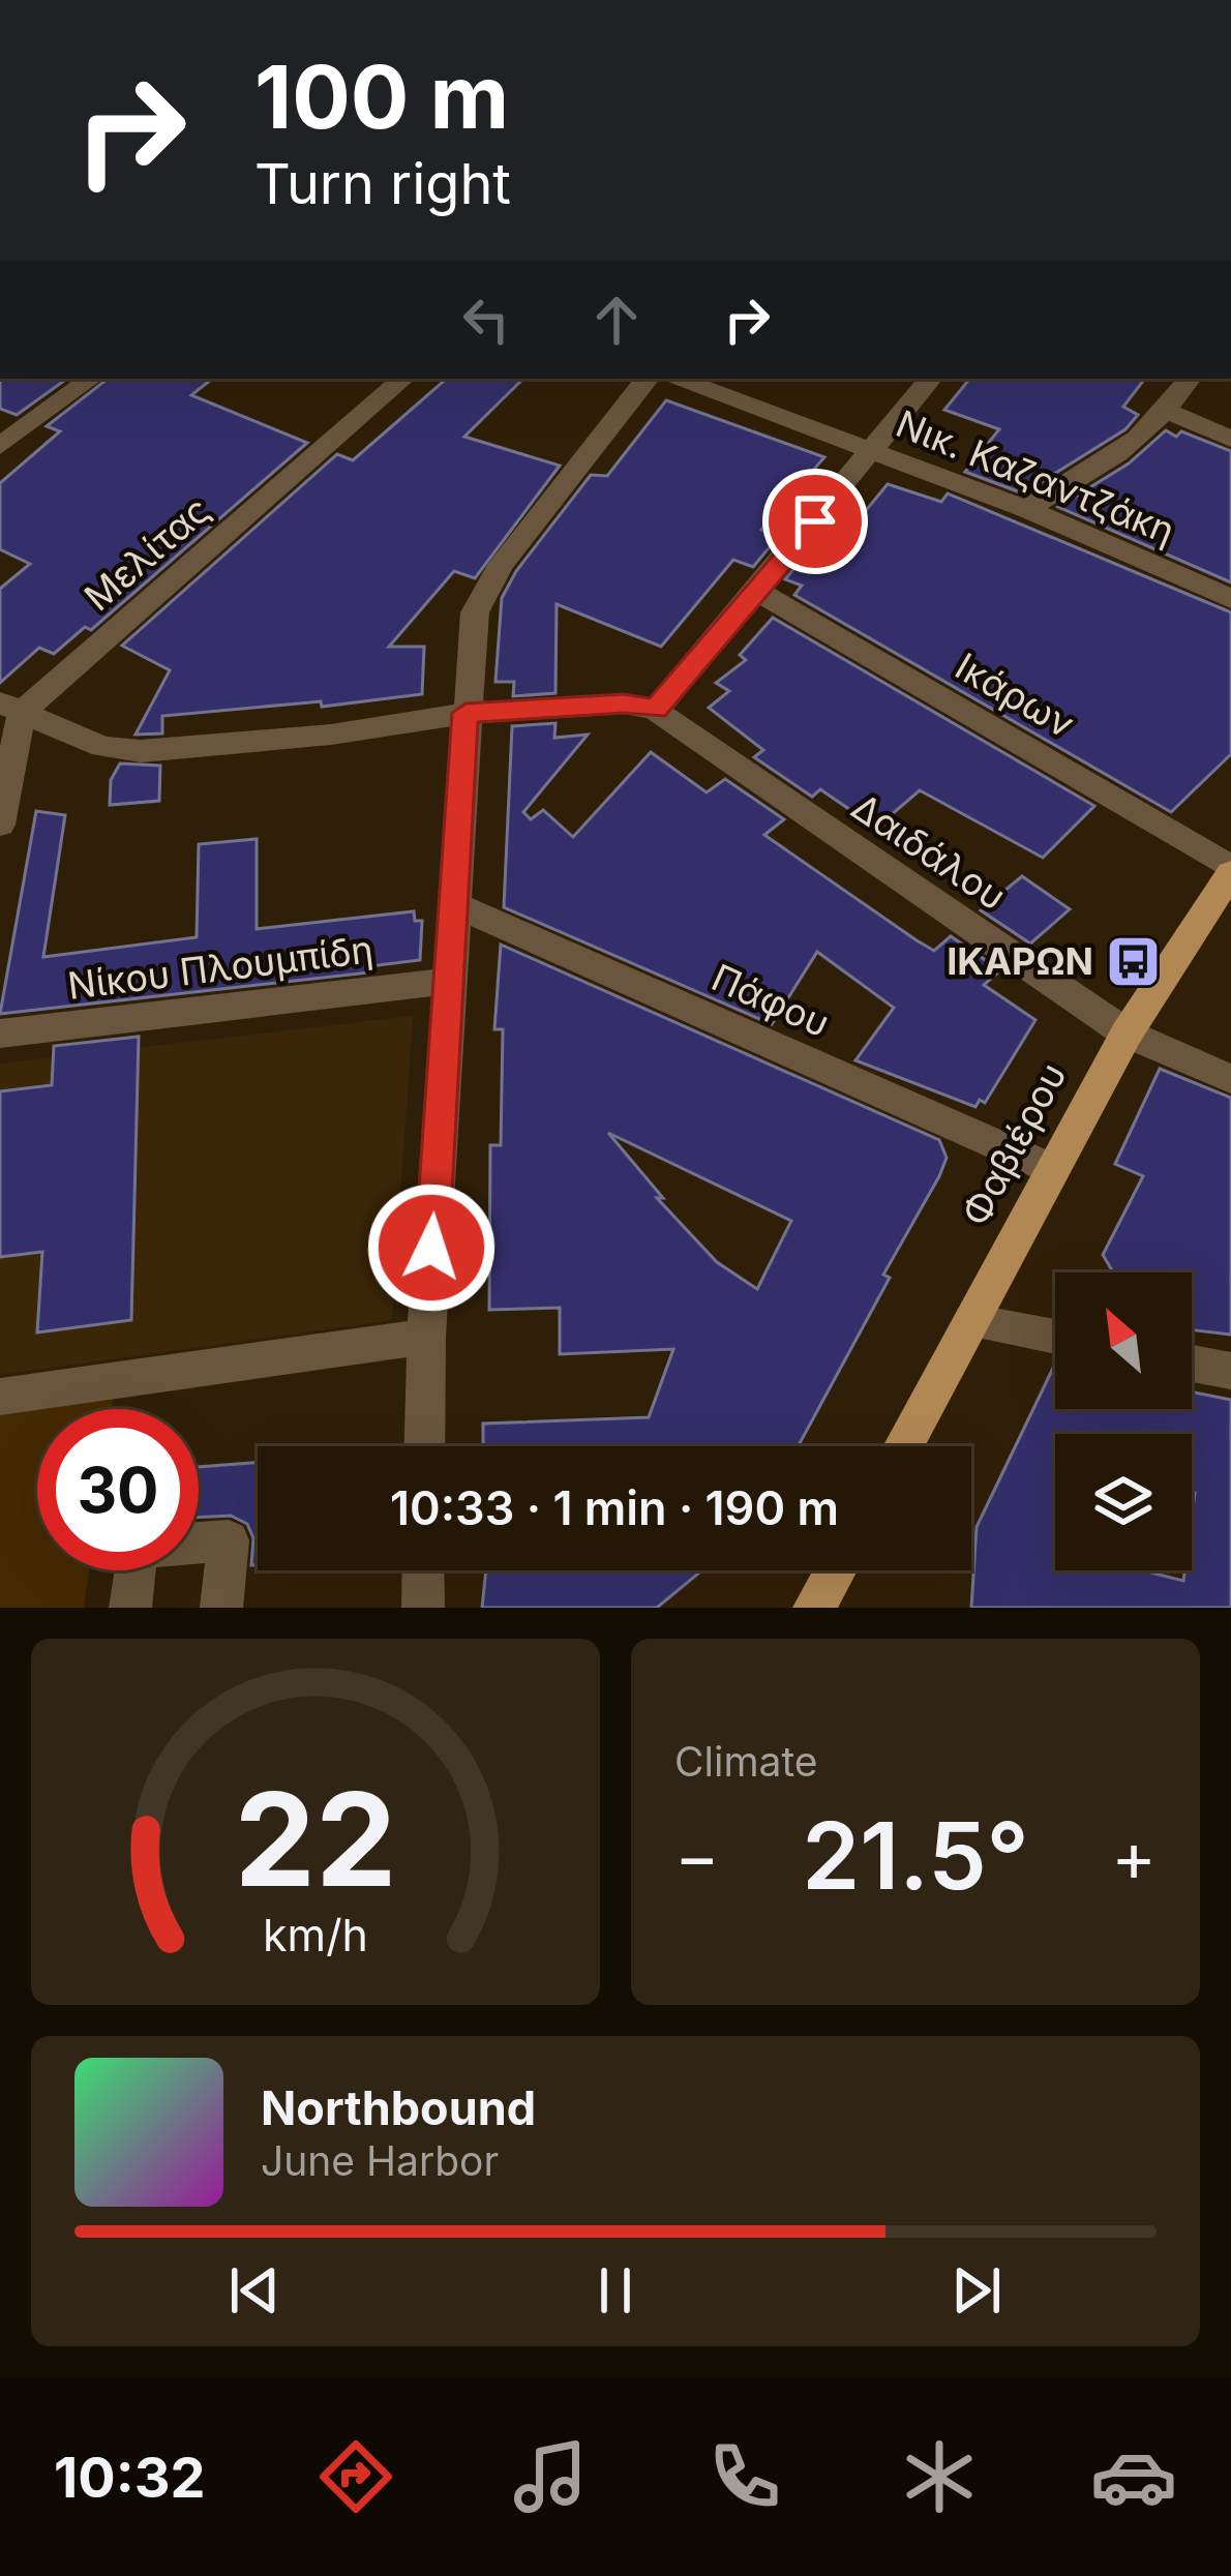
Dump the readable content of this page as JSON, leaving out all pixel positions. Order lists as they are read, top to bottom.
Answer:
{
  "streets": {
    "main road": ["Φαβιέρου"],
    "street": [
      "Νικ. Καζαντζάκη",
      "Μελίτας",
      "Ικάρων",
      "Δαιδάλου",
      "Νίκου Πλουμπίδη",
      "Πάφου"
    ]
  },
  "crossings": [
    ["Ικάρων", "Φαβιέρου"],
    ["Δαιδάλου", "Φαβιέρου"],
    ["Πάφου", "Φαβιέρου"]
  ],
  "places": {
    "bus stop": ["ΙΚΑΡΩΝ"]
  },
  "north": "top left",
  "page": {
    "turn": ["100 m", "Turn right"],
    "limit": "30",
    "trip": "10:33 · 1 min · 190 m",
    "tile": "Climate",
    "heat": ["−", "21.5°", "+"],
    "song": ["Northbound", "June Harbor"],
    "tabs": "10:32",
    "gauge": ["22", "km/h"]
  }
}
